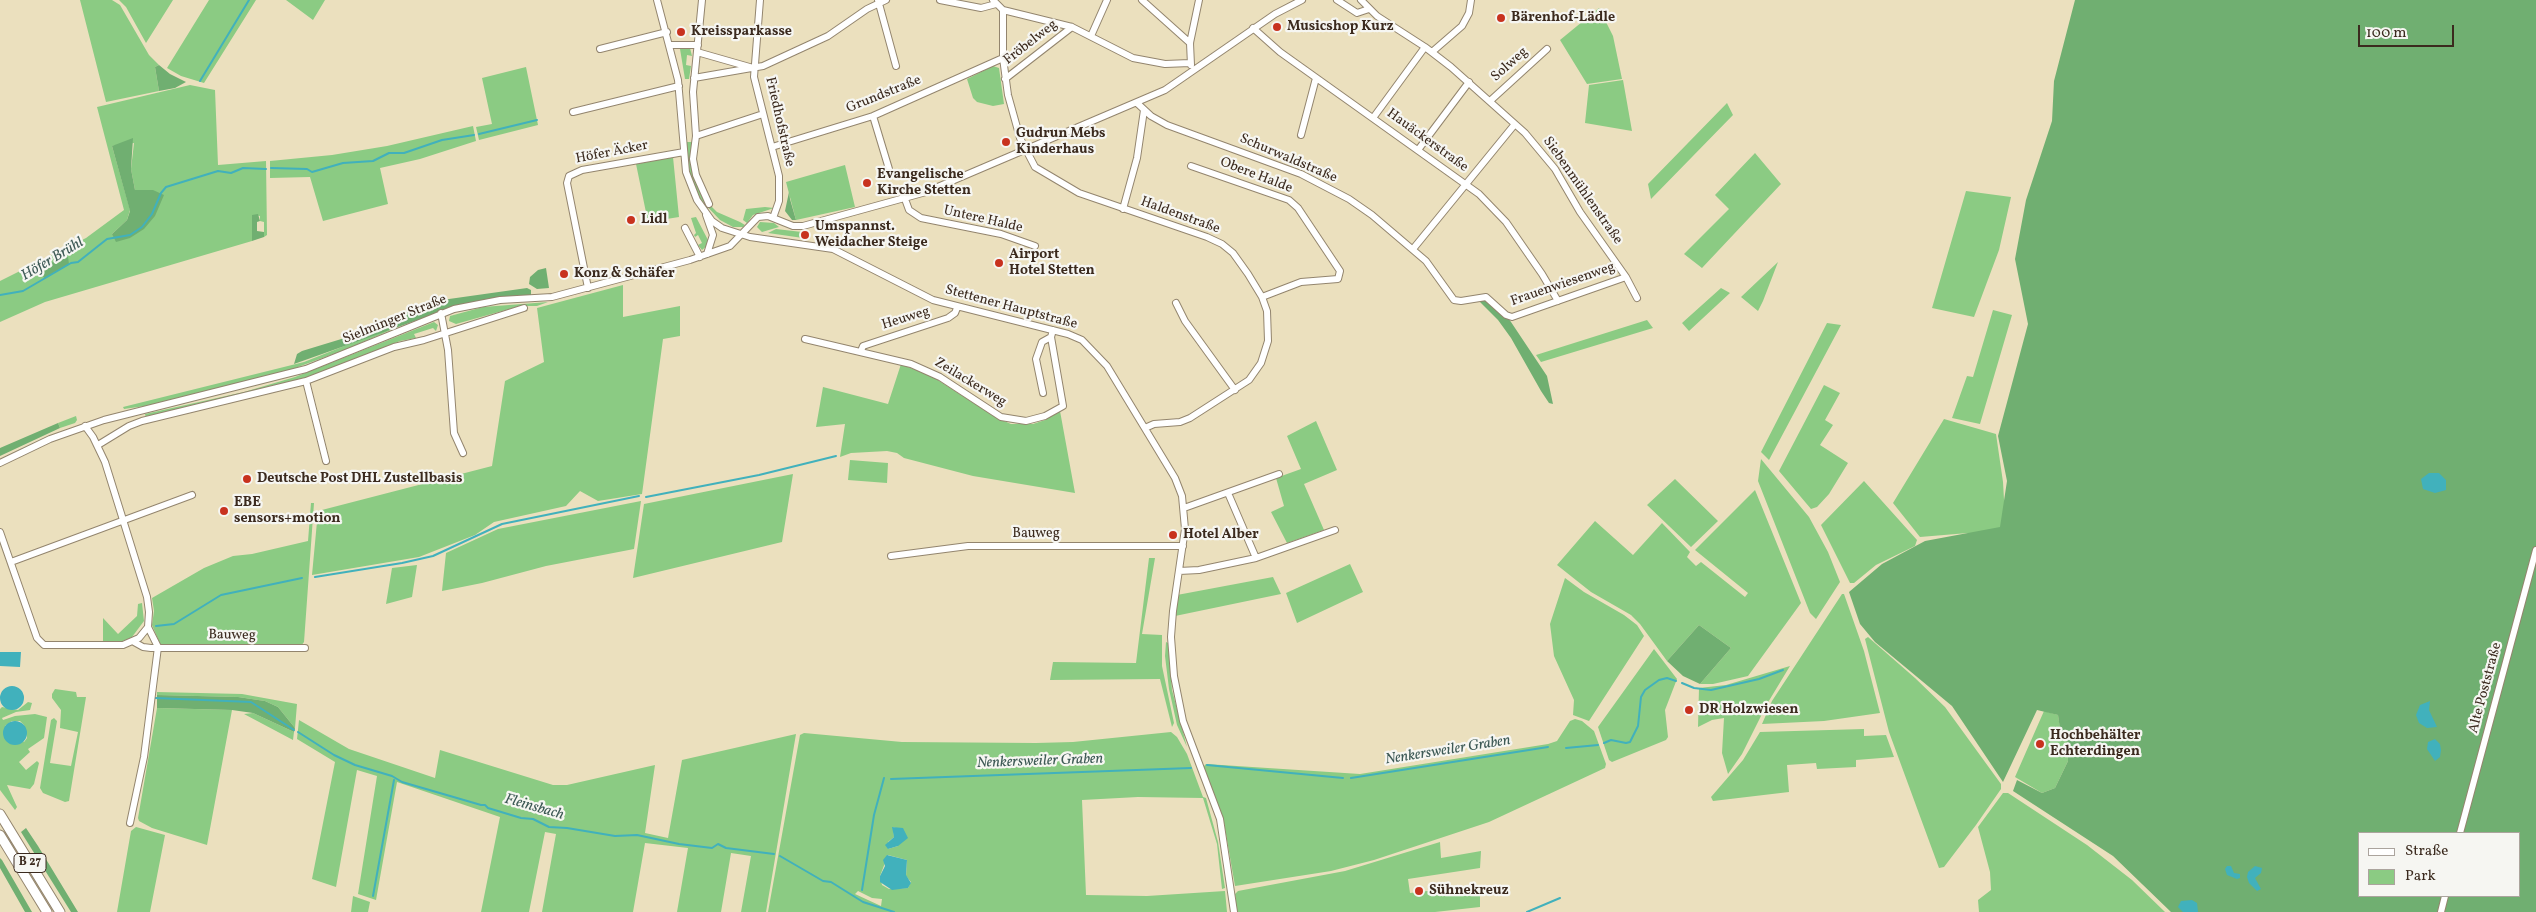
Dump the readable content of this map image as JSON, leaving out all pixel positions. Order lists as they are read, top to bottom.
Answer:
{
  "streets": {
    "highway": ["B 27"],
    "street": [
      "Fröbelweg",
      "Solweg",
      "Grundstraße",
      "Friedhofstraße",
      "Hauäckerstraße",
      "Höfer Äcker",
      "Schurwaldstraße",
      "Obere Halde",
      "Siebenmühlenstraße",
      "Haldenstraße",
      "Untere Halde",
      "Frauenwiesenweg",
      "Stettener Hauptstraße",
      "Heuweg",
      "Sielminger Straße",
      "Zeilackerweg",
      "Bauweg",
      "Alte Poststraße"
    ]
  },
  "crossings": [
    ["Solweg", "Siebenmühlenstraße"],
    ["Grundstraße", "Friedhofstraße"],
    ["Friedhofstraße", "Sielminger Straße"],
    ["Hauäckerstraße", "Frauenwiesenweg"],
    ["Höfer Äcker", "Stettener Hauptstraße"],
    ["Höfer Äcker", "Sielminger Straße"],
    ["Schurwaldstraße", "Frauenwiesenweg"],
    ["Obere Halde", "Haldenstraße"],
    ["Siebenmühlenstraße", "Frauenwiesenweg"],
    ["Haldenstraße", "Stettener Hauptstraße"],
    ["Stettener Hauptstraße", "Heuweg"],
    ["Stettener Hauptstraße", "Sielminger Straße"],
    ["Stettener Hauptstraße", "Zeilackerweg"],
    ["Stettener Hauptstraße", "Bauweg"],
    ["Heuweg", "Zeilackerweg"]
  ],
  "water": ["Höfer Brühl", "Nenkersweiler Graben", "Fleinsbach"],
  "places": [
    "Bärenhof-Lädle",
    "Musicshop Kurz",
    "Kreissparkasse",
    "Gudrun Mebs Kinderhaus",
    "Evangelische Kirche Stetten",
    "Lidl",
    "Umspannst. Weidacher Steige",
    "Airport Hotel Stetten",
    "Konz & Schäfer",
    "Deutsche Post DHL Zustellbasis",
    "EBE sensors+motion",
    "Hotel Alber",
    "DR Holzwiesen",
    "Hochbehälter Echterdingen",
    "Sühnekreuz"
  ],
  "legend": ["Straße", "Park"],
  "scale_bar": "100 m"
}
